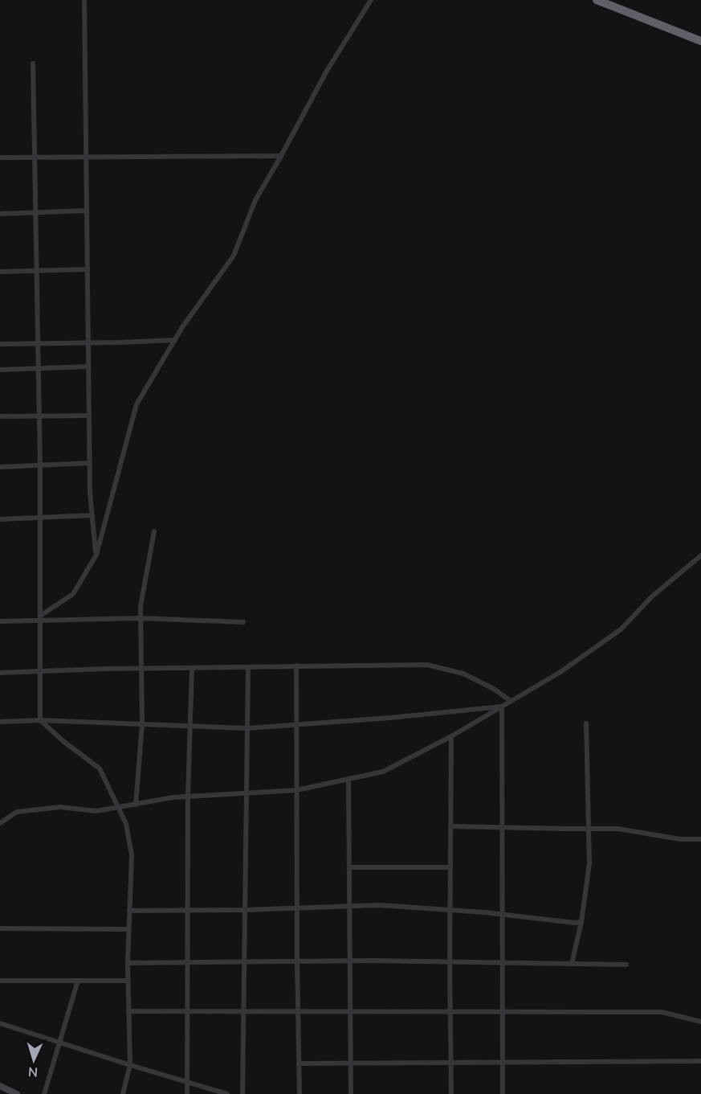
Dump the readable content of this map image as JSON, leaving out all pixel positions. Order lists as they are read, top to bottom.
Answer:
{
  "north": "bottom"
}
